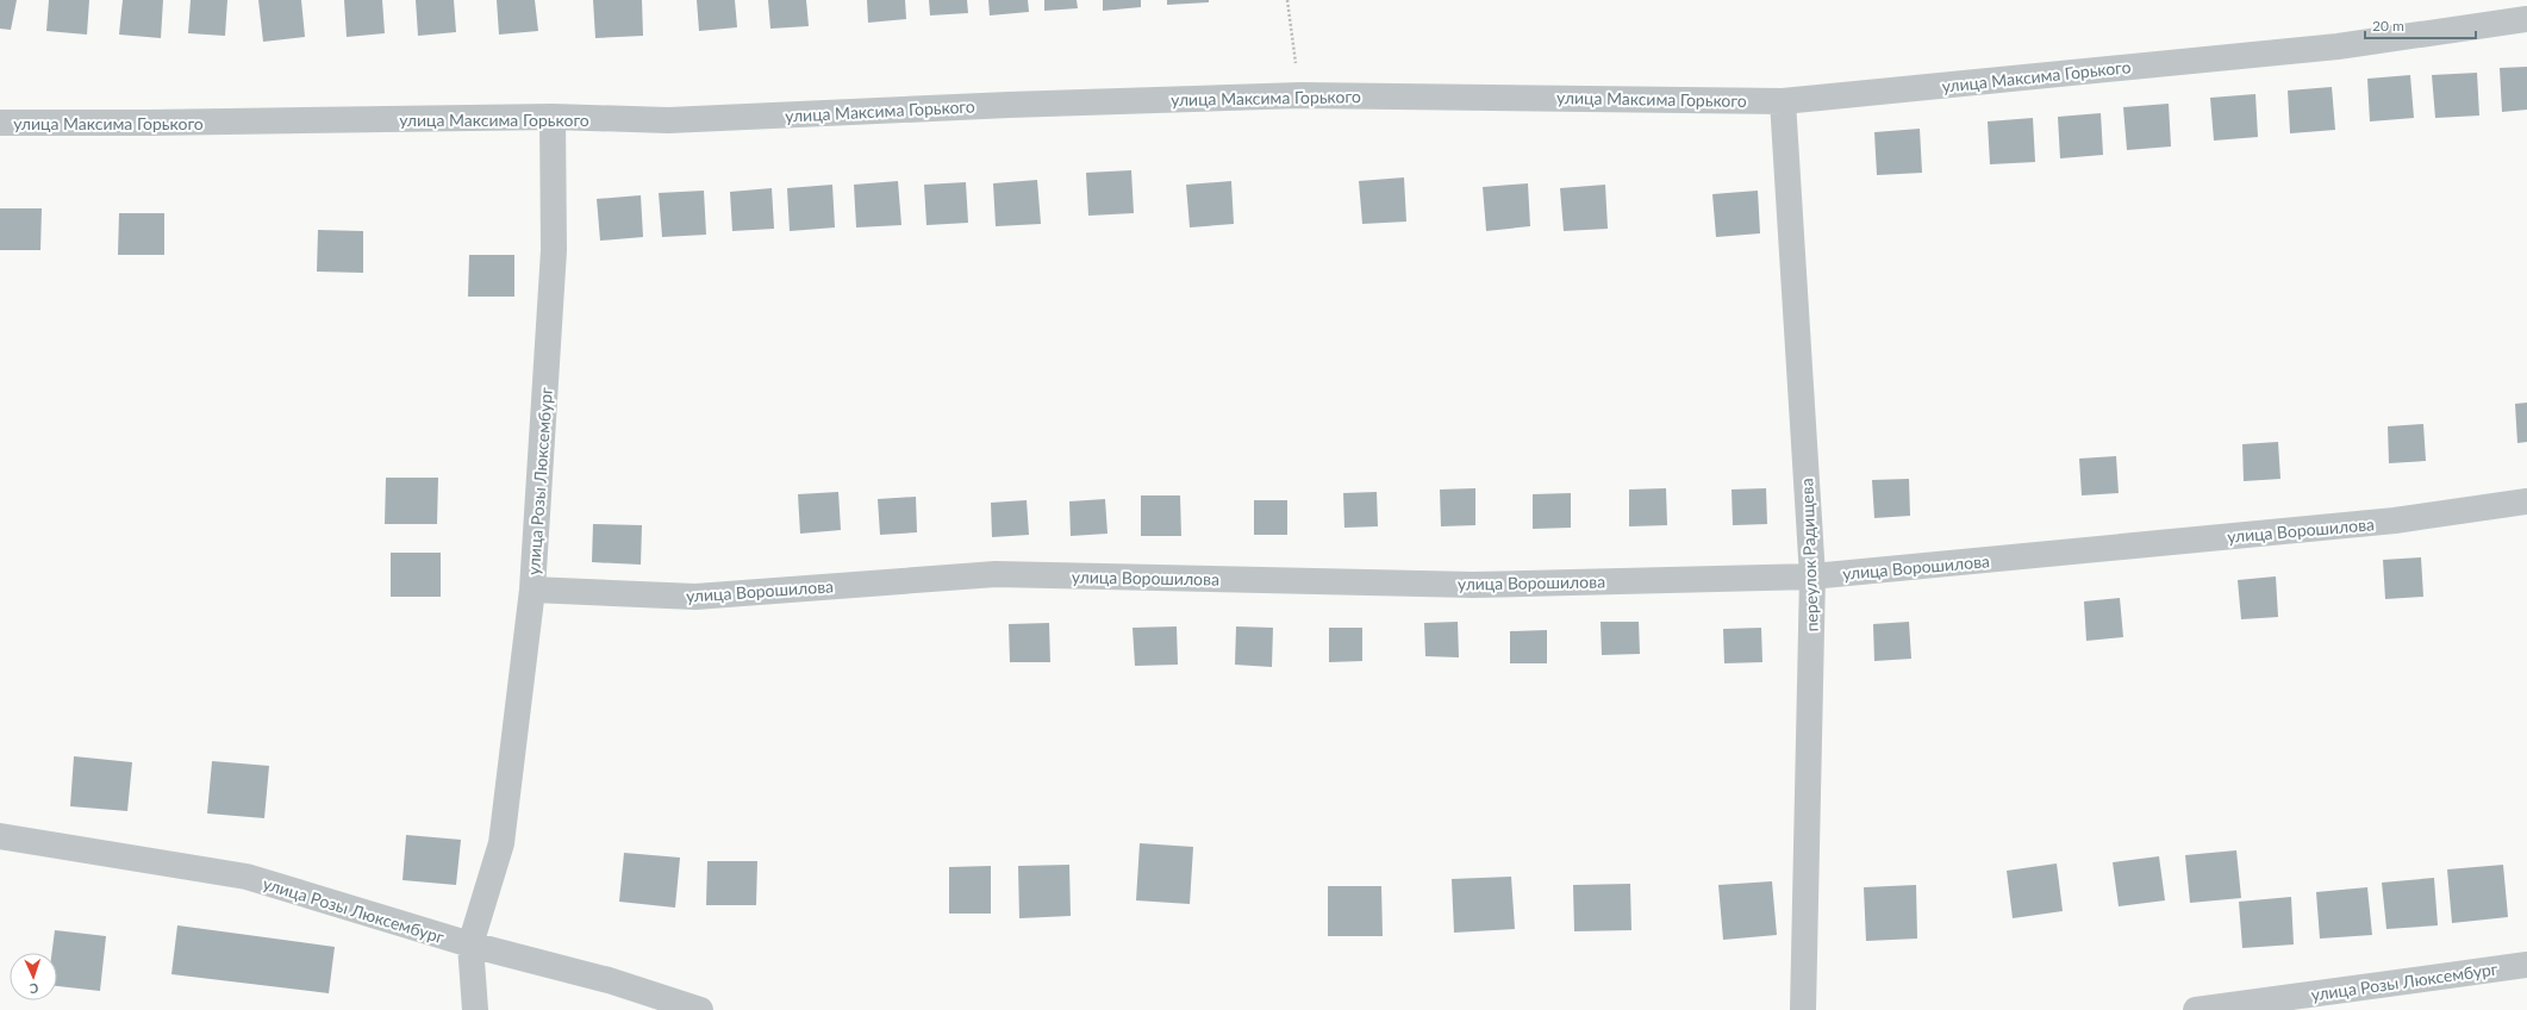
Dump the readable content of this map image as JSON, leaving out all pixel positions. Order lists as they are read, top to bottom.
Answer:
{
  "streets": {
    "street": [
      "улица Максима Горького",
      "улица Розы Люксембург",
      "улица Ворошилова",
      "переулок Радищева"
    ]
  },
  "crossings": [
    ["улица Максима Горького", "улица Розы Люксембург"],
    ["улица Максима Горького", "переулок Радищева"],
    ["улица Розы Люксембург", "улица Ворошилова"],
    ["улица Ворошилова", "переулок Радищева"]
  ],
  "scale_bar": "20 m",
  "north": "bottom"
}
